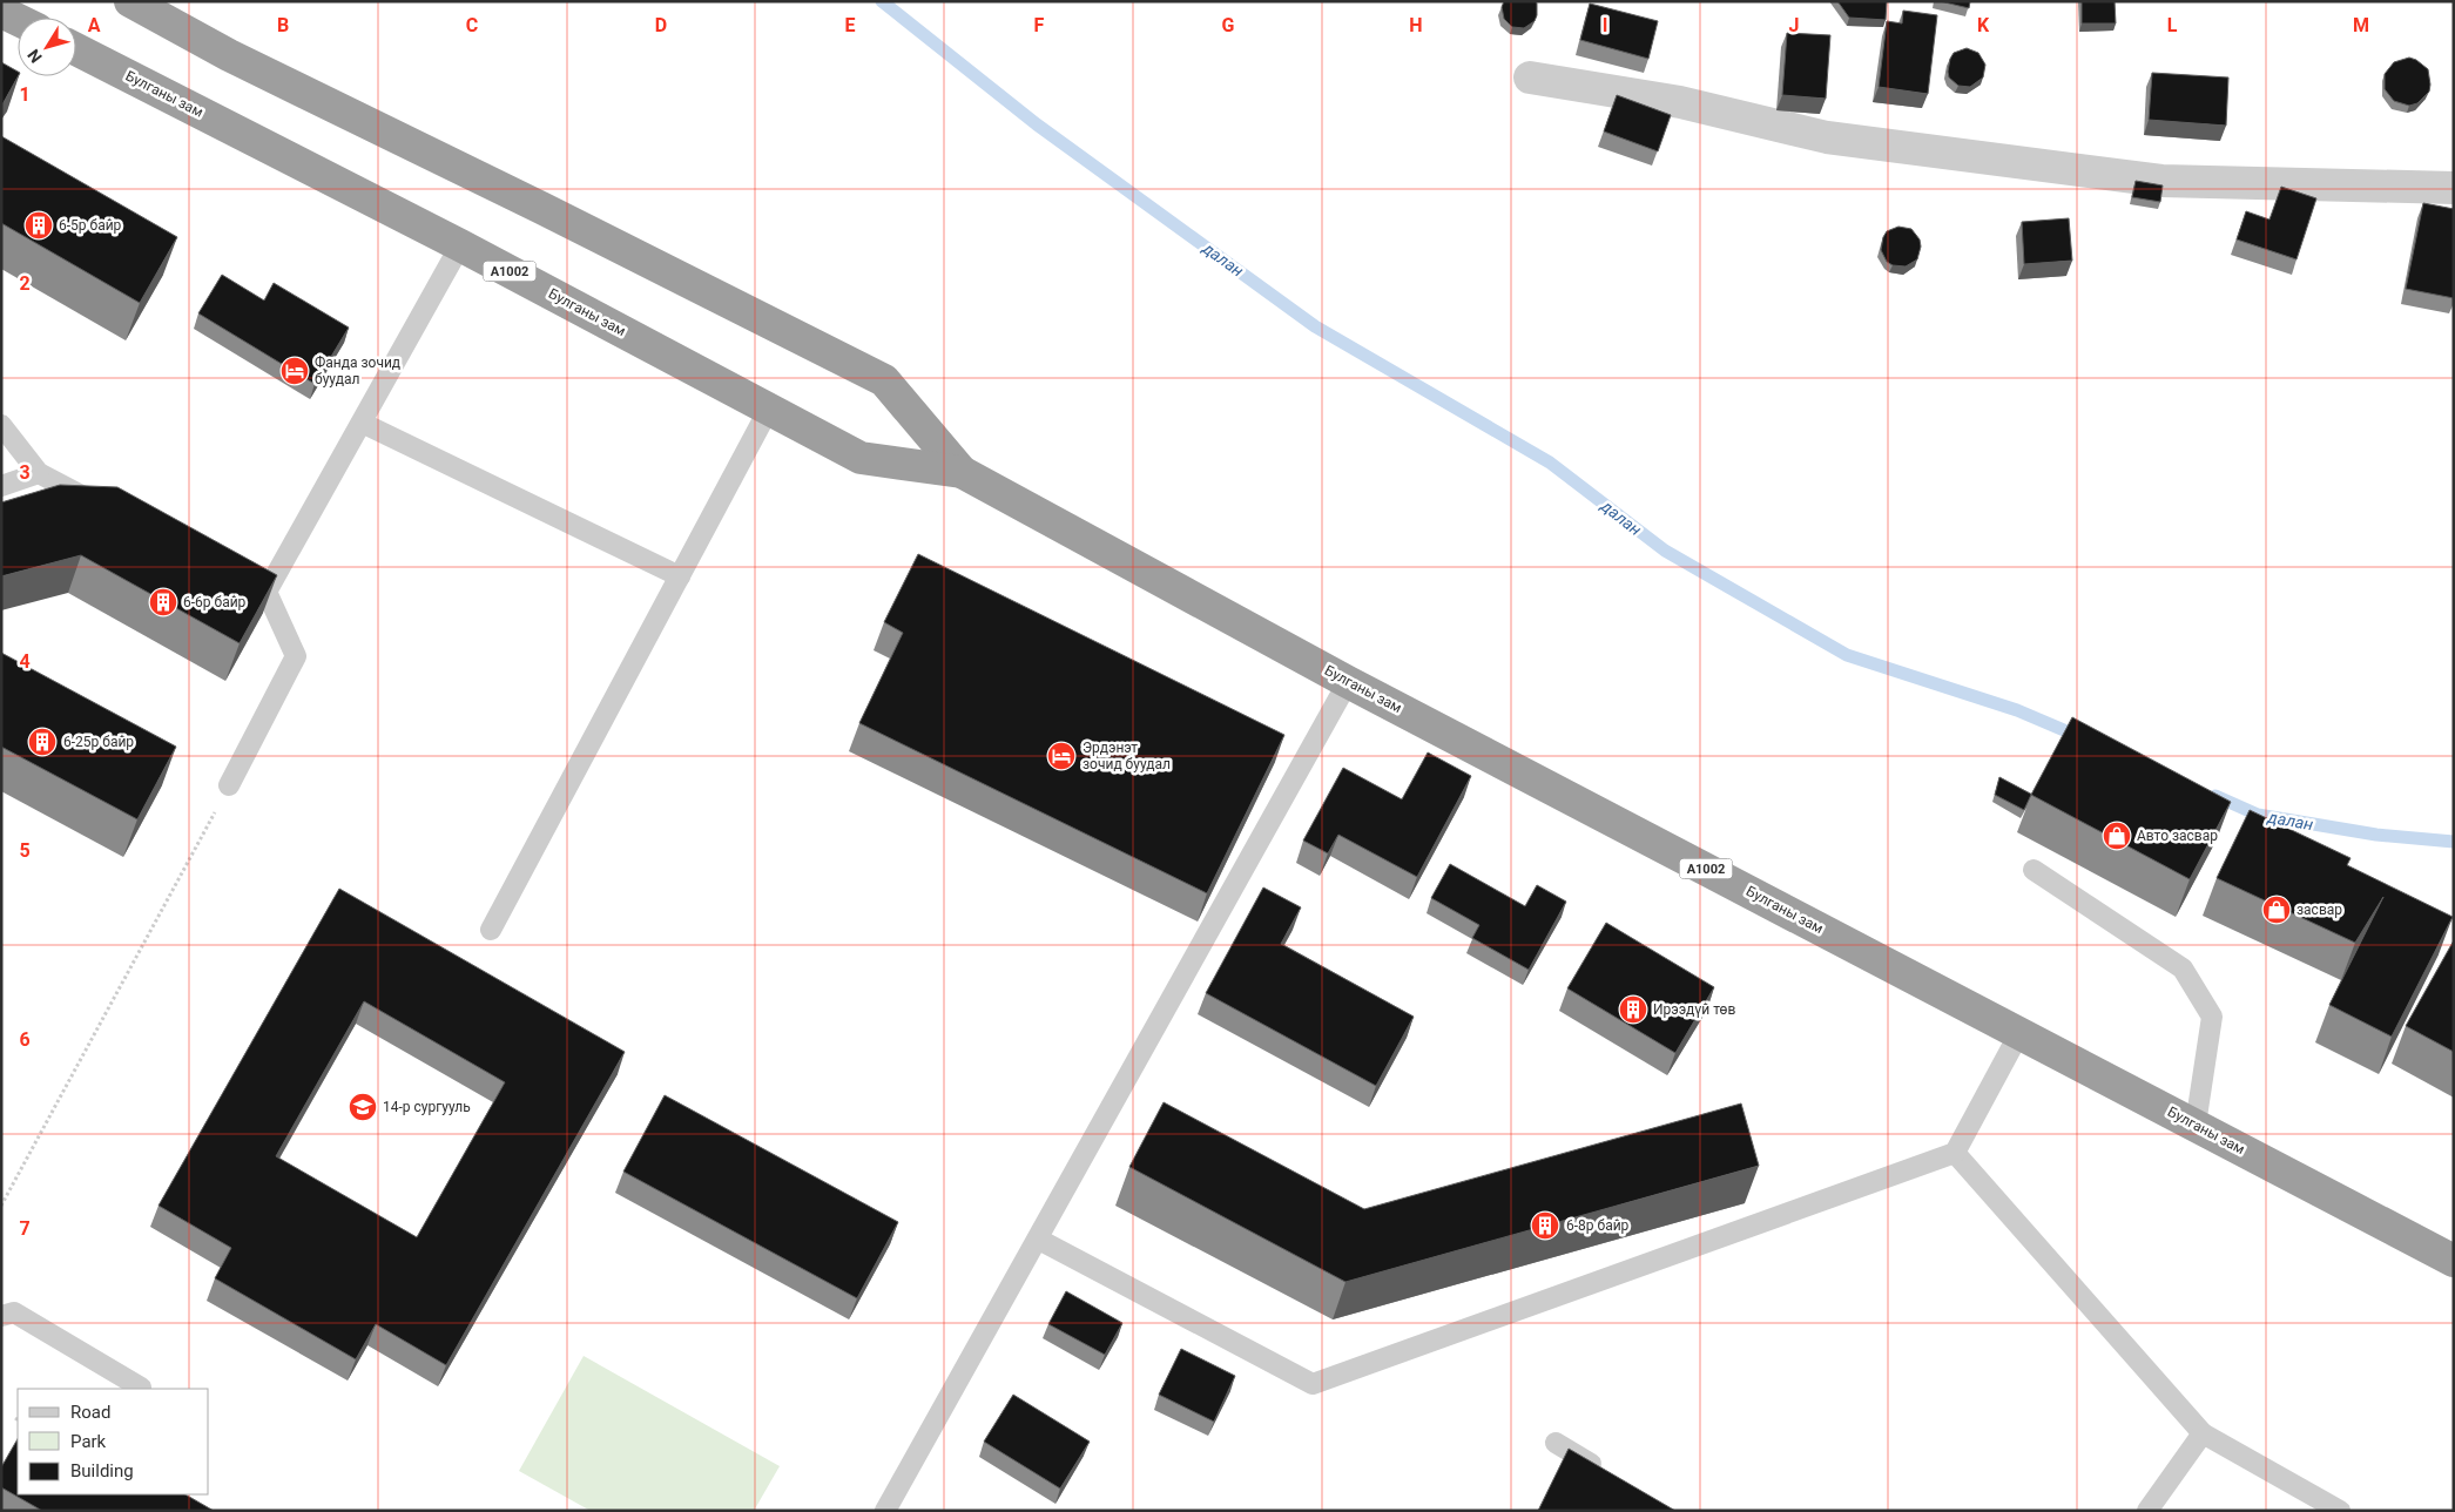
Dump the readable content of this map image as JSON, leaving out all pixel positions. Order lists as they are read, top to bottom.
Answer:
{
  "streets": {
    "highway": ["Булганы зам", "A1002"]
  },
  "water": ["далан"],
  "places": {
    "building": [
      "6-5р байр",
      "6-6р байр",
      "6-25р байр",
      "Ирээдүй төв",
      "6-8р байр"
    ],
    "hotel": ["Фанда зочид буудал", "Эрдэнэт зочид буудал"],
    "shop": ["Авто засвар", "засвар"],
    "school or university": ["14-р сургууль"]
  },
  "legend": ["Road", "Park", "Building"],
  "north": "bottom left",
  "grid": {
    "columns": [
      "A",
      "B",
      "C",
      "D",
      "E",
      "F",
      "G",
      "H",
      "I",
      "J",
      "K",
      "L",
      "M"
    ],
    "rows": [
      "1",
      "2",
      "3",
      "4",
      "5",
      "6",
      "7"
    ]
  }
}
